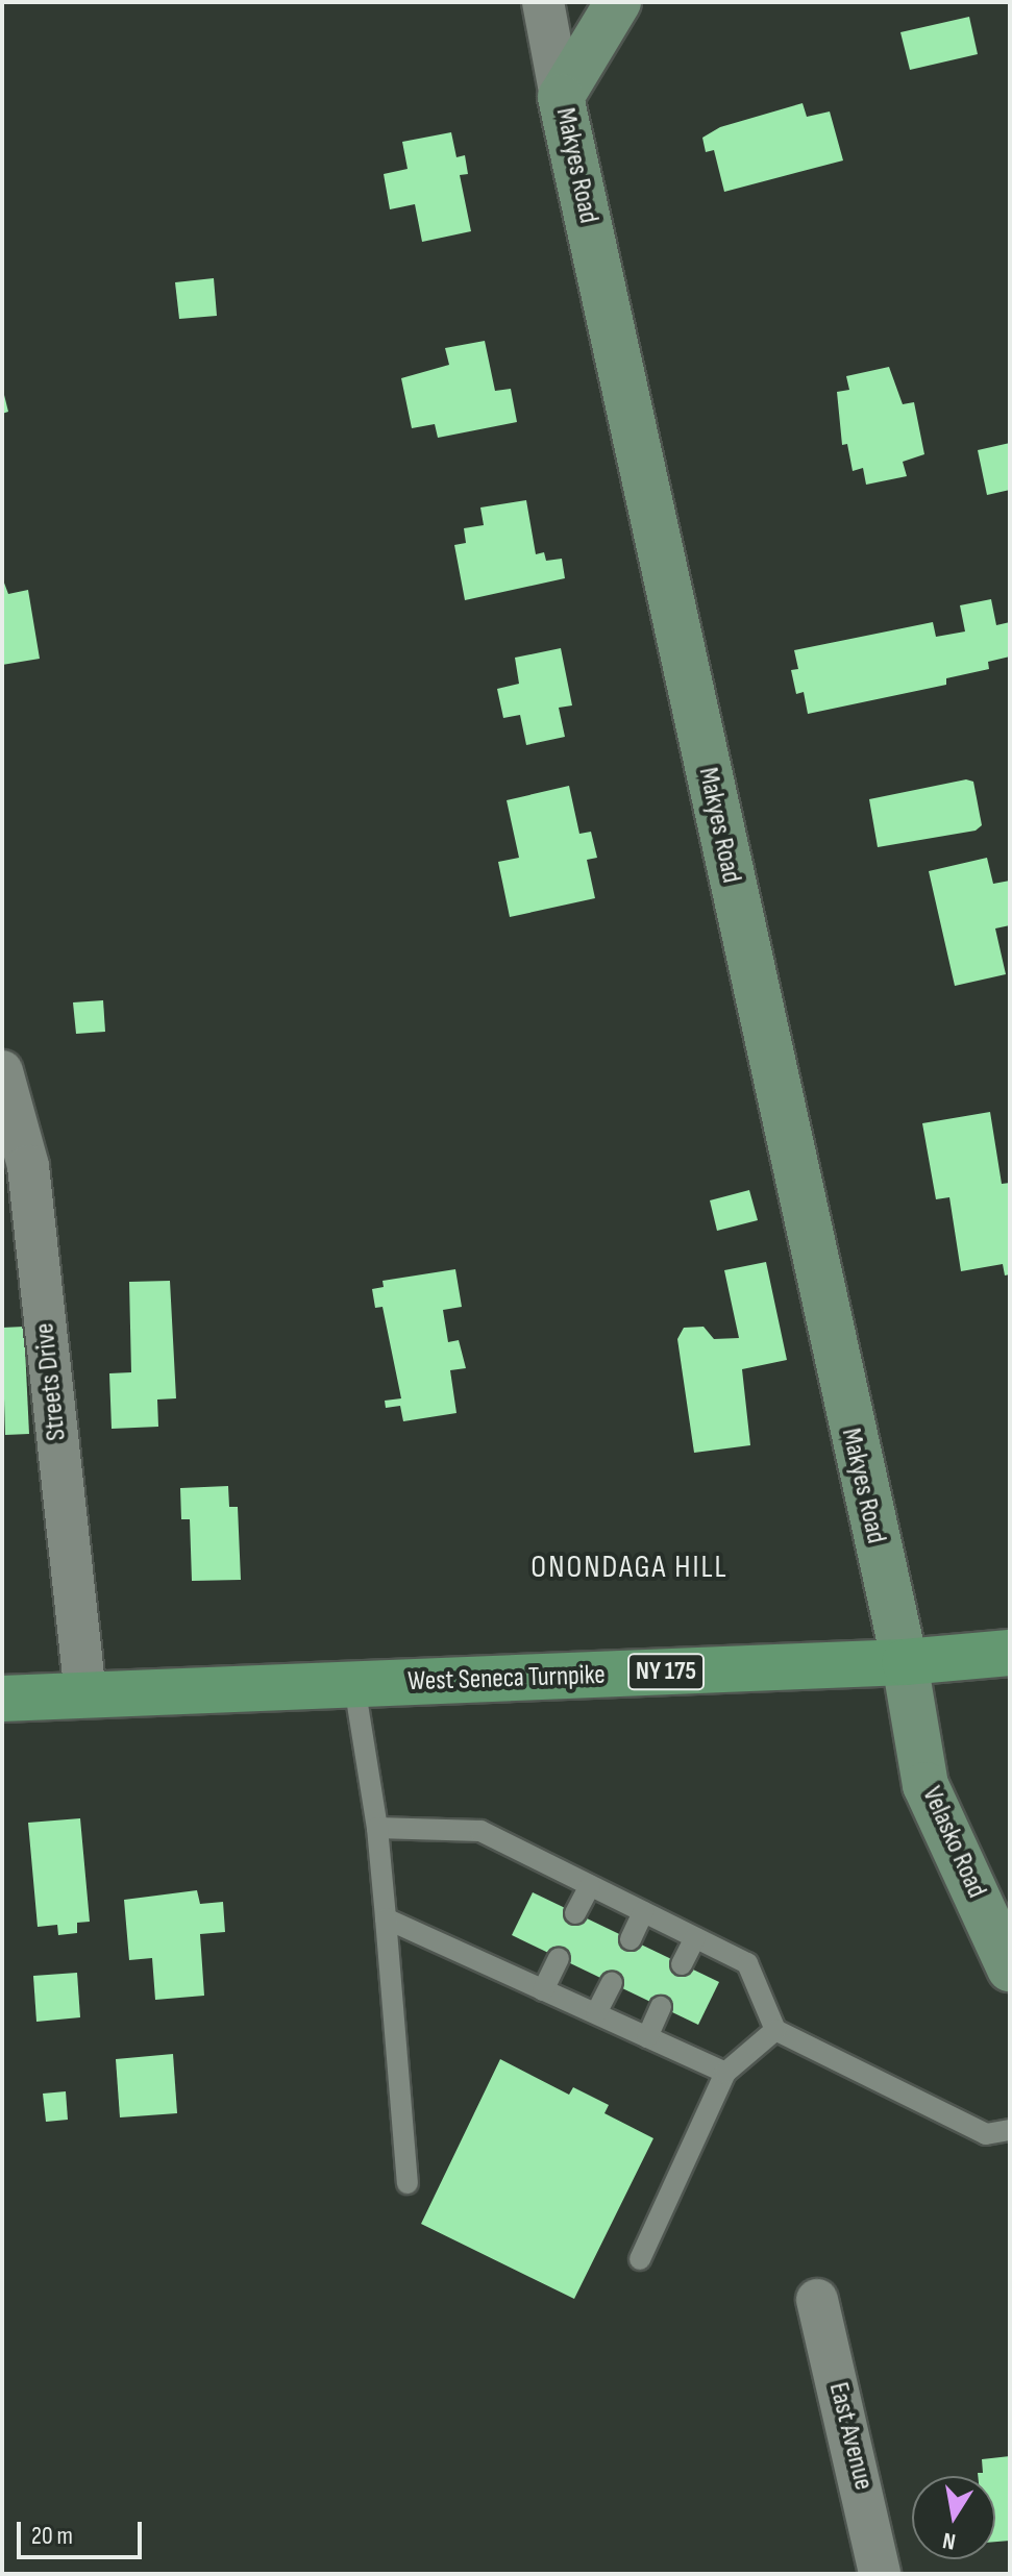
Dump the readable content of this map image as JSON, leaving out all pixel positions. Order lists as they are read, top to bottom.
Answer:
{
  "streets": {
    "main road": ["NY 175", "West Seneca Turnpike"],
    "street": [
      "Makyes Road",
      "Streets Drive",
      "Velasko Road",
      "East Avenue"
    ]
  },
  "crossings": [
    ["Makyes Road", "West Seneca Turnpike"],
    ["Makyes Road", "Velasko Road"],
    ["Streets Drive", "West Seneca Turnpike"],
    ["West Seneca Turnpike", "Velasko Road"]
  ],
  "districts": ["ONONDAGA HILL"],
  "scale_bar": "20 m",
  "north": "bottom"
}
